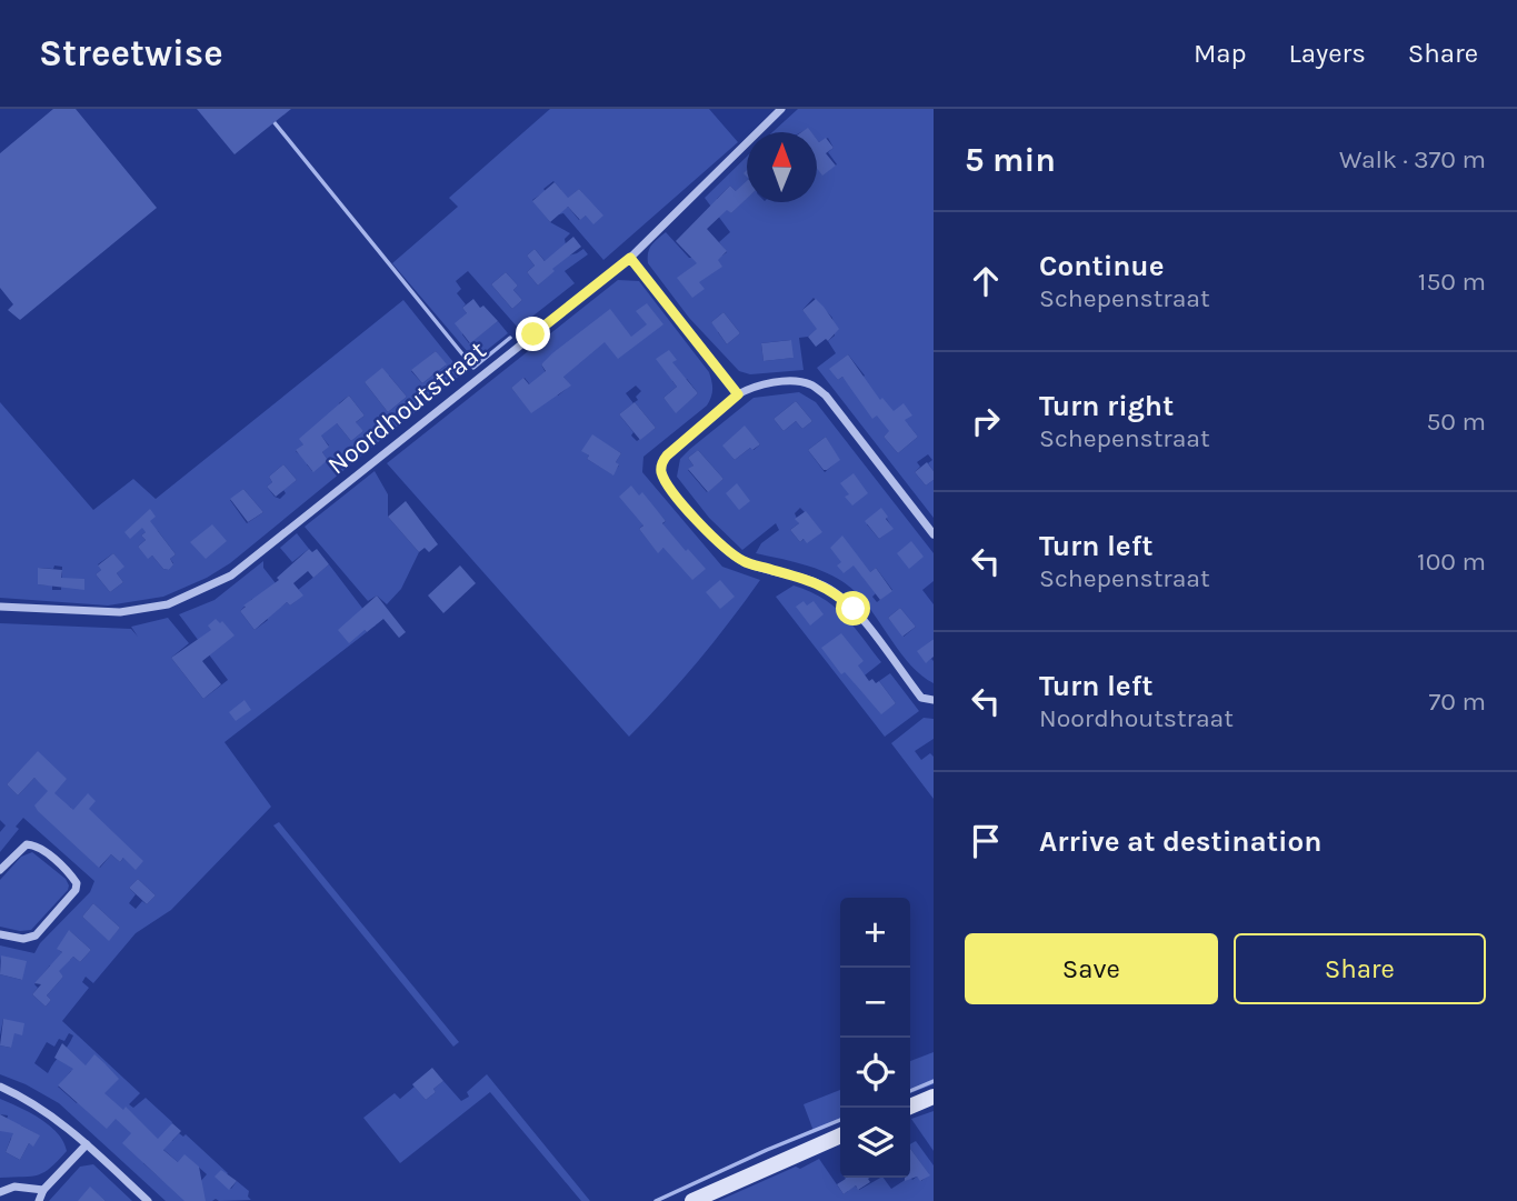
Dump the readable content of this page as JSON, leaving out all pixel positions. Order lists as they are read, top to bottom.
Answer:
{
  "streets": {
    "street": ["Noordhoutstraat"]
  },
  "north": "top",
  "page": {
    "header": "Streetwise",
    "nav": ["Map", "Layers", "Share"],
    "heading": ["5 min", "Walk · 370 m"],
    "list": [
      ["Continue", "Schepenstraat", "150 m"],
      ["Turn right", "Schepenstraat", "50 m"],
      ["Turn left", "Schepenstraat", "100 m"],
      ["Turn left", "Noordhoutstraat", "70 m"],
      "Arrive at destination"
    ],
    "map_buttons": ["+", "−"],
    "buttons": ["Save", "Share"]
  }
}
